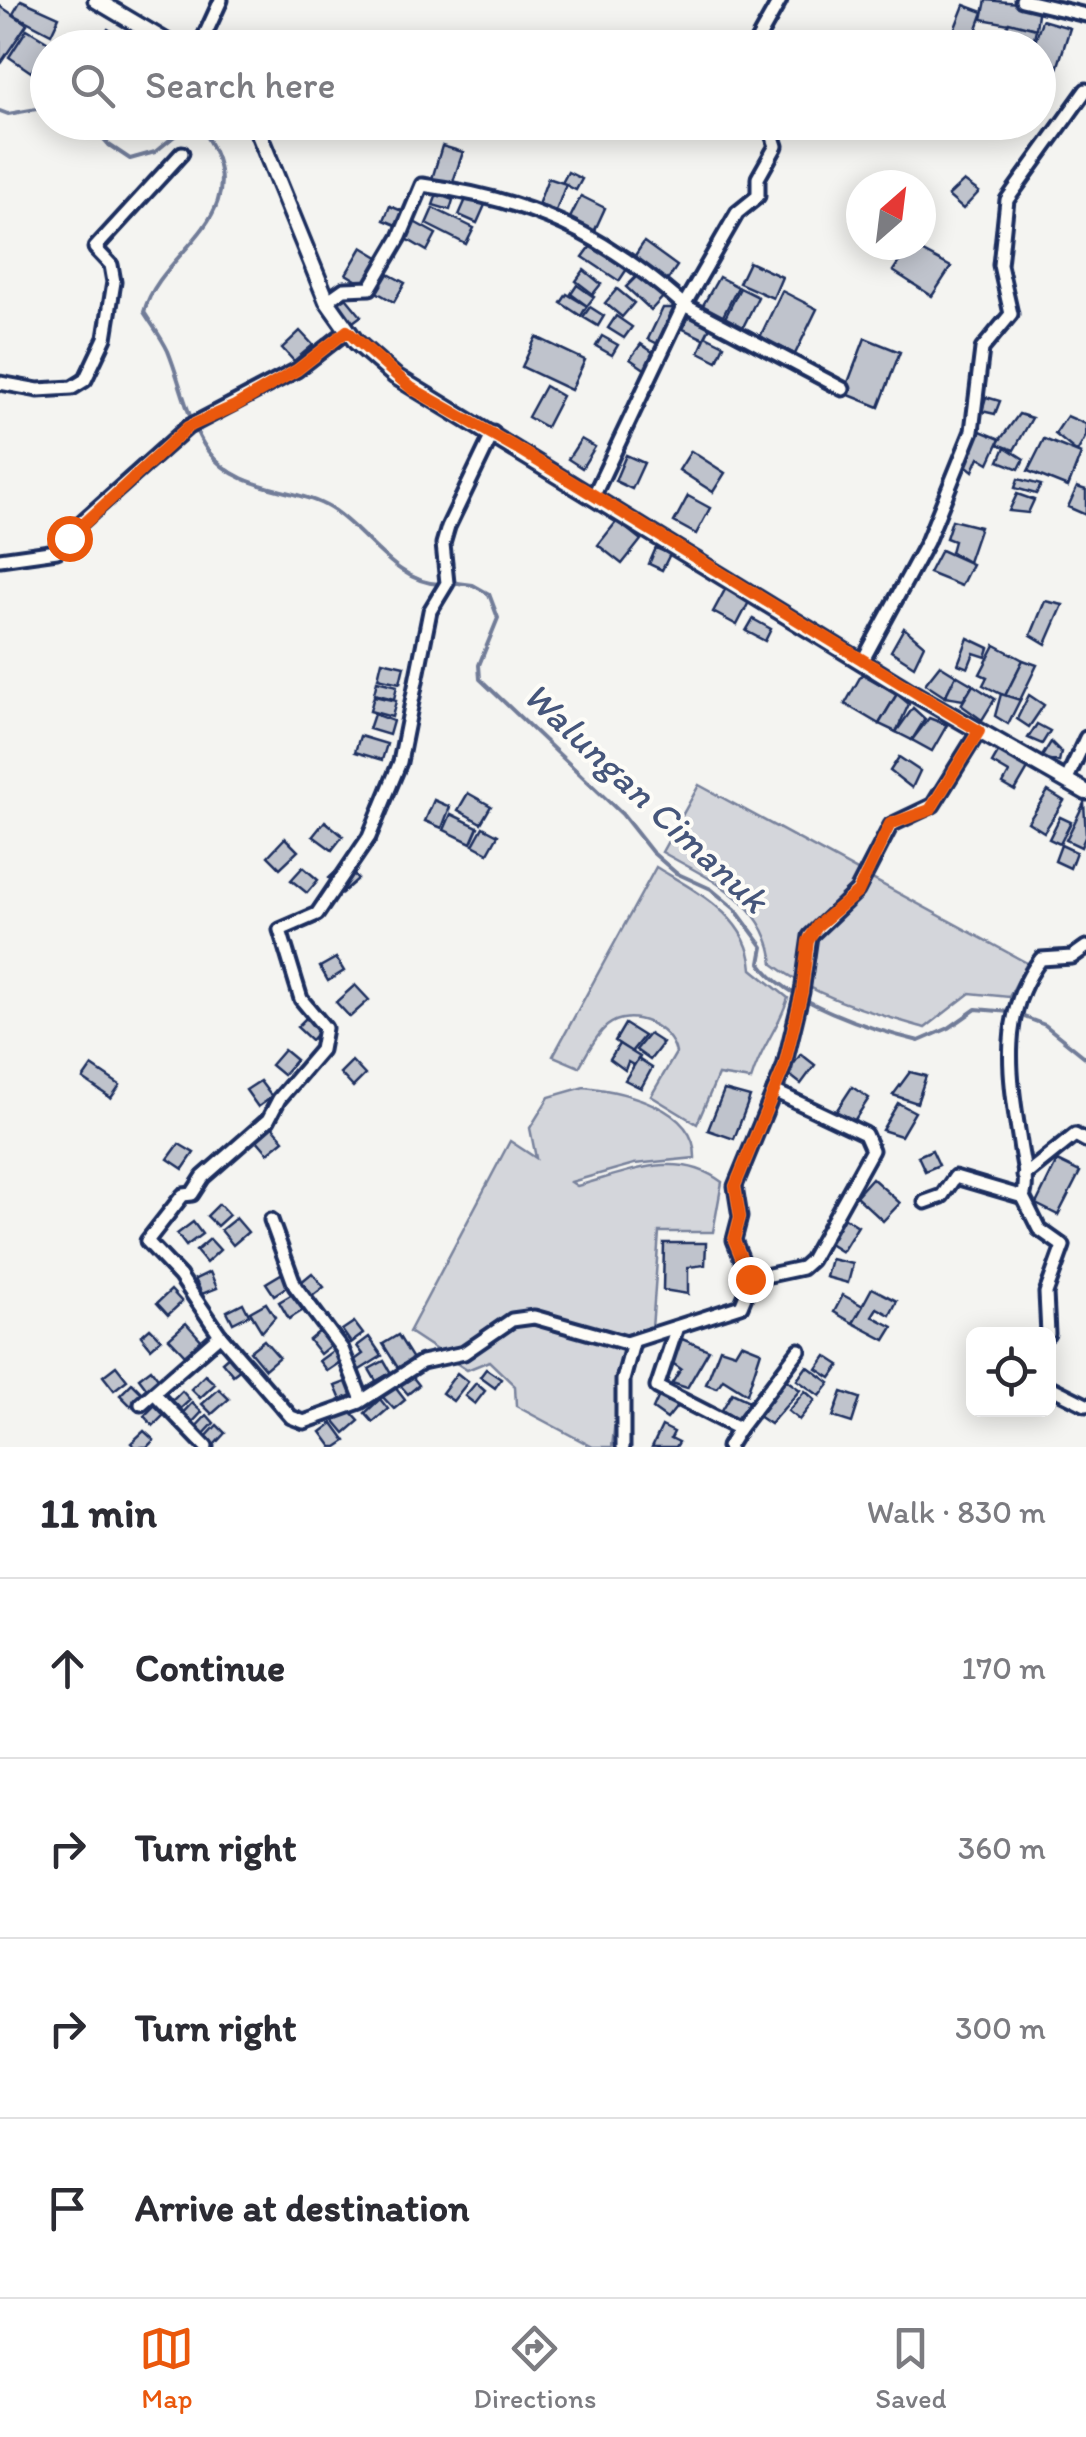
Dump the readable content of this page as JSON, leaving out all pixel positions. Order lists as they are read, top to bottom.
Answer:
{
  "water": ["Walungan Cimanuk"],
  "north": "top right",
  "page": {
    "search": "Search here",
    "heading": ["11 min", "Walk · 830 m"],
    "list": [
      ["Continue", "170 m"],
      ["Turn right", "360 m"],
      ["Turn right", "300 m"],
      "Arrive at destination"
    ],
    "nav": ["Map", "Directions", "Saved"]
  }
}
